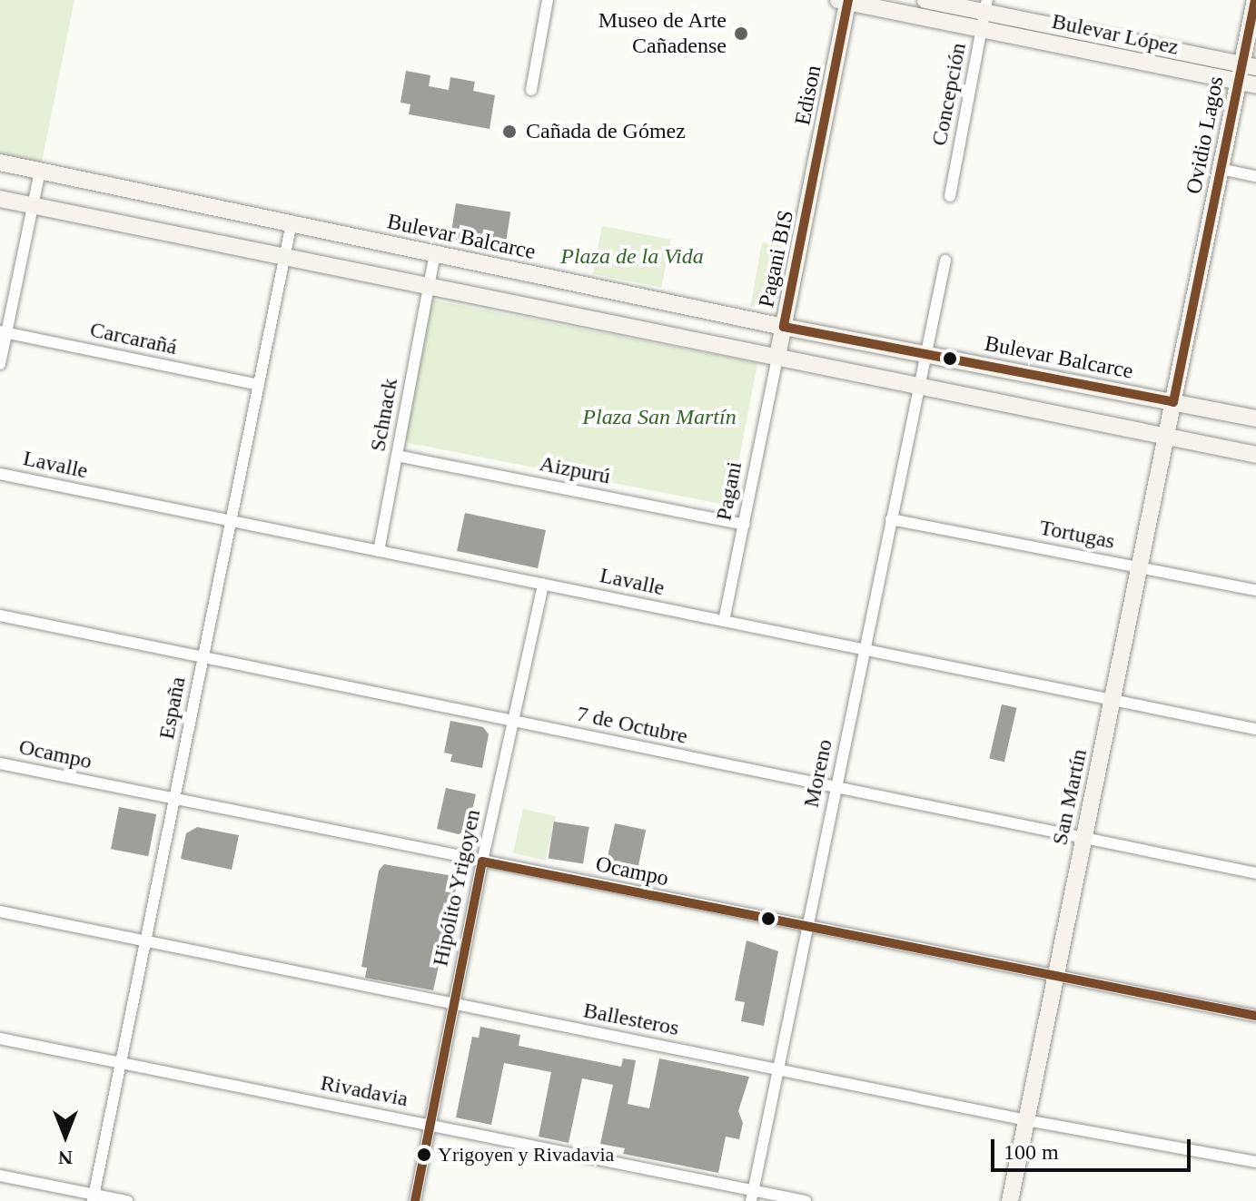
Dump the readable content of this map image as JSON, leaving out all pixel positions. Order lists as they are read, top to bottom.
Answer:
{
  "streets": {
    "main road": [
      "Bulevar López",
      "Edison",
      "Ovidio Lagos",
      "Bulevar Balcarce",
      "Pagani BIS",
      "Pagani",
      "San Martín"
    ],
    "street": [
      "Concepción",
      "Carcarañá",
      "Schnack",
      "Lavalle",
      "Aizpurú",
      "Tortugas",
      "España",
      "7 de Octubre",
      "Ocampo",
      "Moreno",
      "Hipólito Yrigoyen",
      "Ballesteros",
      "Rivadavia"
    ]
  },
  "crossings": [
    ["Bulevar López", "Concepción"],
    ["Bulevar López", "Edison"],
    ["Bulevar López", "Ovidio Lagos"],
    ["Edison", "Pagani BIS"],
    ["Ovidio Lagos", "Bulevar Balcarce"],
    ["Ovidio Lagos", "San Martín"],
    ["Bulevar Balcarce", "Pagani BIS"],
    ["Bulevar Balcarce", "Schnack"],
    ["Bulevar Balcarce", "Pagani"],
    ["Bulevar Balcarce", "España"],
    ["Bulevar Balcarce", "Moreno"],
    ["Bulevar Balcarce", "San Martín"],
    ["Pagani BIS", "Pagani"],
    ["Carcarañá", "España"],
    ["Schnack", "Lavalle"],
    ["Schnack", "Aizpurú"],
    ["Lavalle", "Pagani"],
    ["Lavalle", "España"],
    ["Lavalle", "Moreno"],
    ["Lavalle", "San Martín"],
    ["Lavalle", "Hipólito Yrigoyen"],
    ["Aizpurú", "Pagani"],
    ["Tortugas", "Moreno"],
    ["Tortugas", "San Martín"],
    ["España", "7 de Octubre"],
    ["España", "Ocampo"],
    ["España", "Ballesteros"],
    ["España", "Rivadavia"],
    ["7 de Octubre", "Moreno"],
    ["7 de Octubre", "San Martín"],
    ["7 de Octubre", "Hipólito Yrigoyen"],
    ["Ocampo", "Moreno"],
    ["Ocampo", "San Martín"],
    ["Ocampo", "Hipólito Yrigoyen"],
    ["Moreno", "Ballesteros"],
    ["Moreno", "Rivadavia"],
    ["San Martín", "Ballesteros"],
    ["Hipólito Yrigoyen", "Ballesteros"],
    ["Hipólito Yrigoyen", "Rivadavia"]
  ],
  "parks": ["Plaza de la Vida", "Plaza San Martín"],
  "places": ["Museo de Arte Cañadense", "Cañada de Gómez", "Yrigoyen y Rivadavia"],
  "scale_bar": "100 m",
  "north": "bottom"
}
